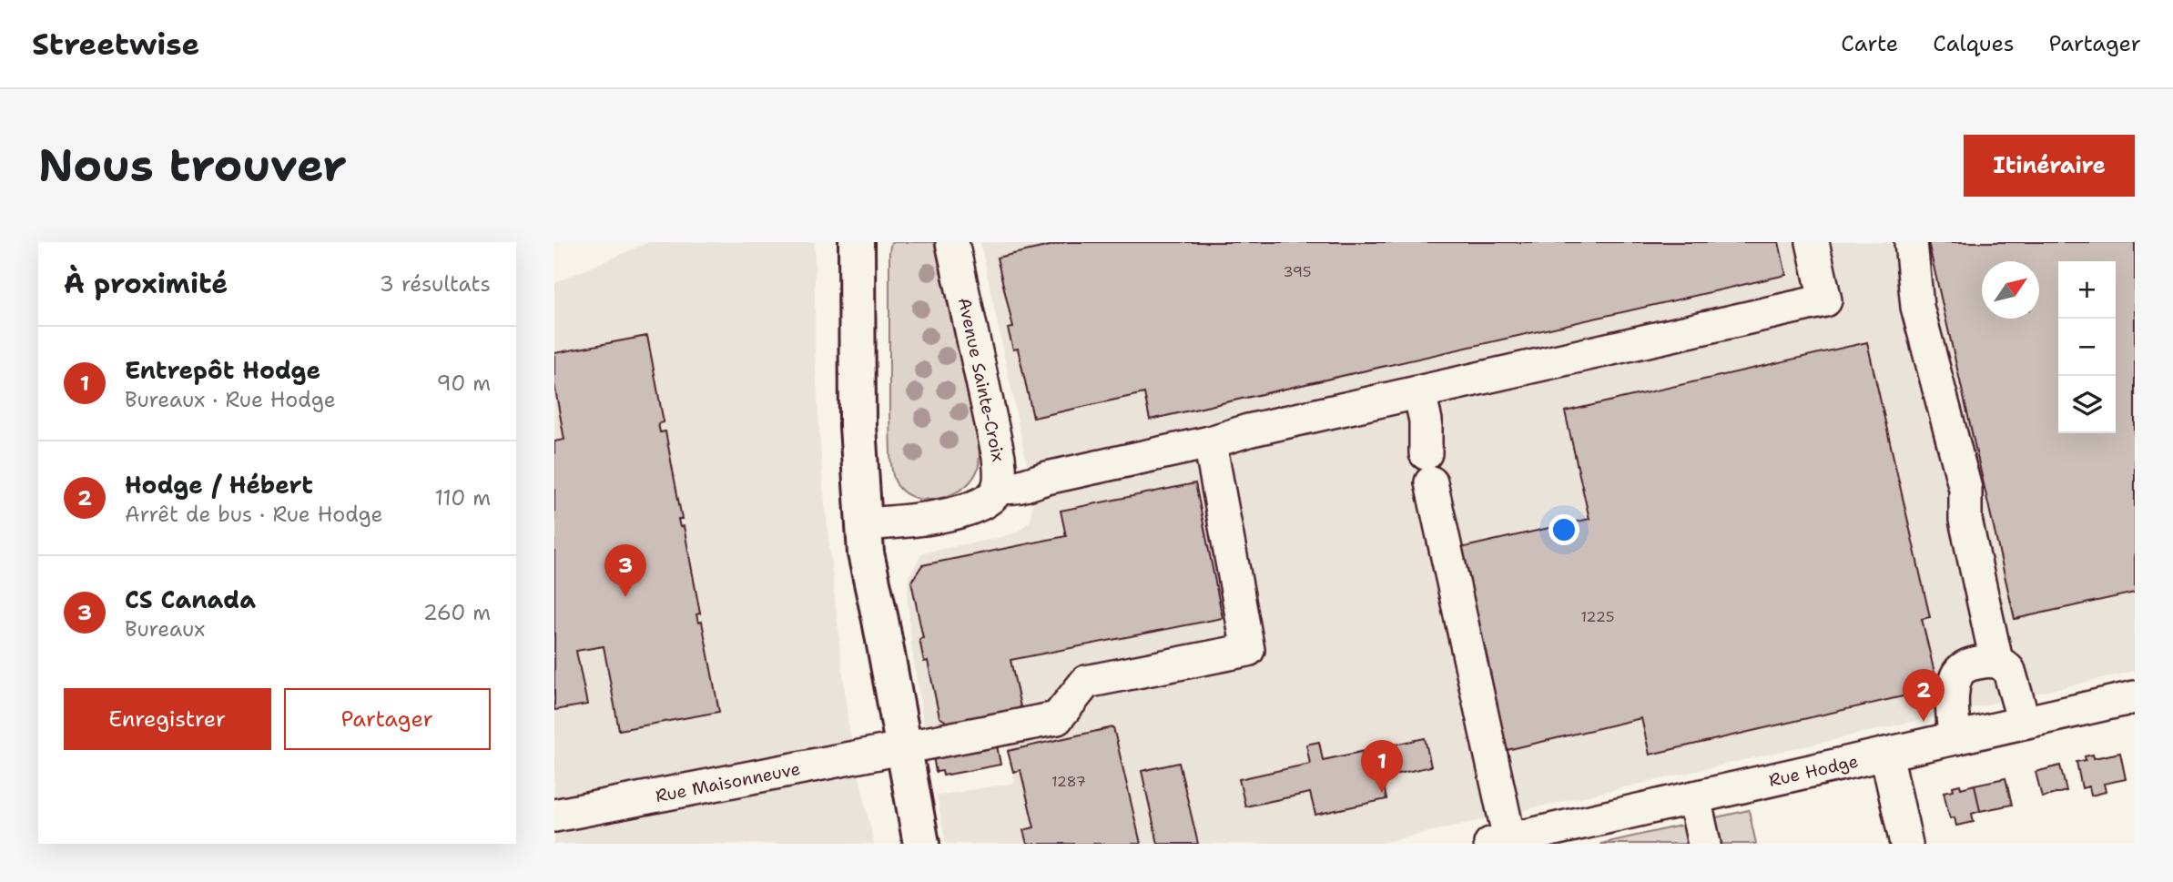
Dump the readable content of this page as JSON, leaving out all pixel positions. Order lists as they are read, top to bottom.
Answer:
{
  "streets": {
    "street": ["Avenue Sainte-Croix", "Rue Hodge", "Rue Maisonneuve"]
  },
  "house_numbers": ["395", "1225", "1287"],
  "north": "top right",
  "page": {
    "header": "Streetwise",
    "nav": ["Carte", "Calques", "Partager"],
    "buttons": [
      "Itinéraire",
      ["Enregistrer", "Partager"]
    ],
    "title": "Nous trouver",
    "heading": ["À proximité", "3 résultats"],
    "map_buttons": ["+", "−"],
    "list": [
      {
        "mark": "1",
        "name": "Entrepôt Hodge",
        "note": "Bureaux · Rue Hodge",
        "value": "90 m"
      },
      {
        "mark": "2",
        "name": "Hodge / Hébert",
        "note": "Arrêt de bus · Rue Hodge",
        "value": "110 m"
      },
      {
        "mark": "3",
        "name": "CS Canada",
        "note": "Bureaux",
        "value": "260 m"
      }
    ],
    "pins": ["3", "2", "1"]
  }
}
